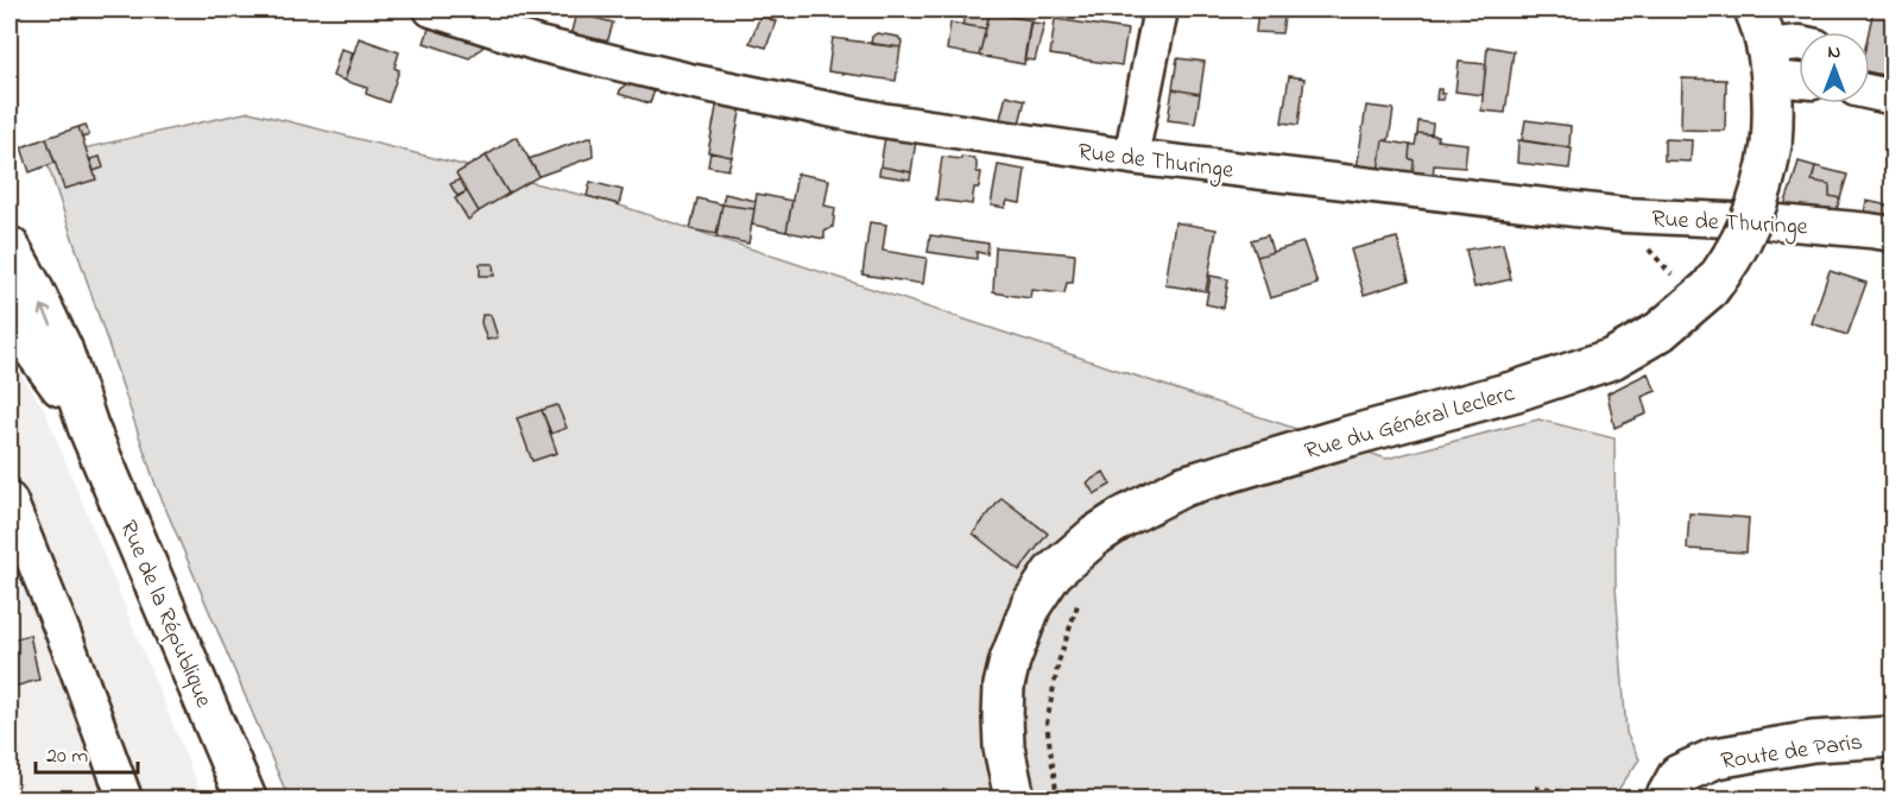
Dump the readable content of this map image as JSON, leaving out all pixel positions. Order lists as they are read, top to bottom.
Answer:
{
  "streets": {
    "main road": ["Rue du Général Leclerc", "Rue de la République", "Route de Paris"],
    "street": ["Rue de Thuringe"]
  },
  "scale_bar": "20 m",
  "north": "top"
}
